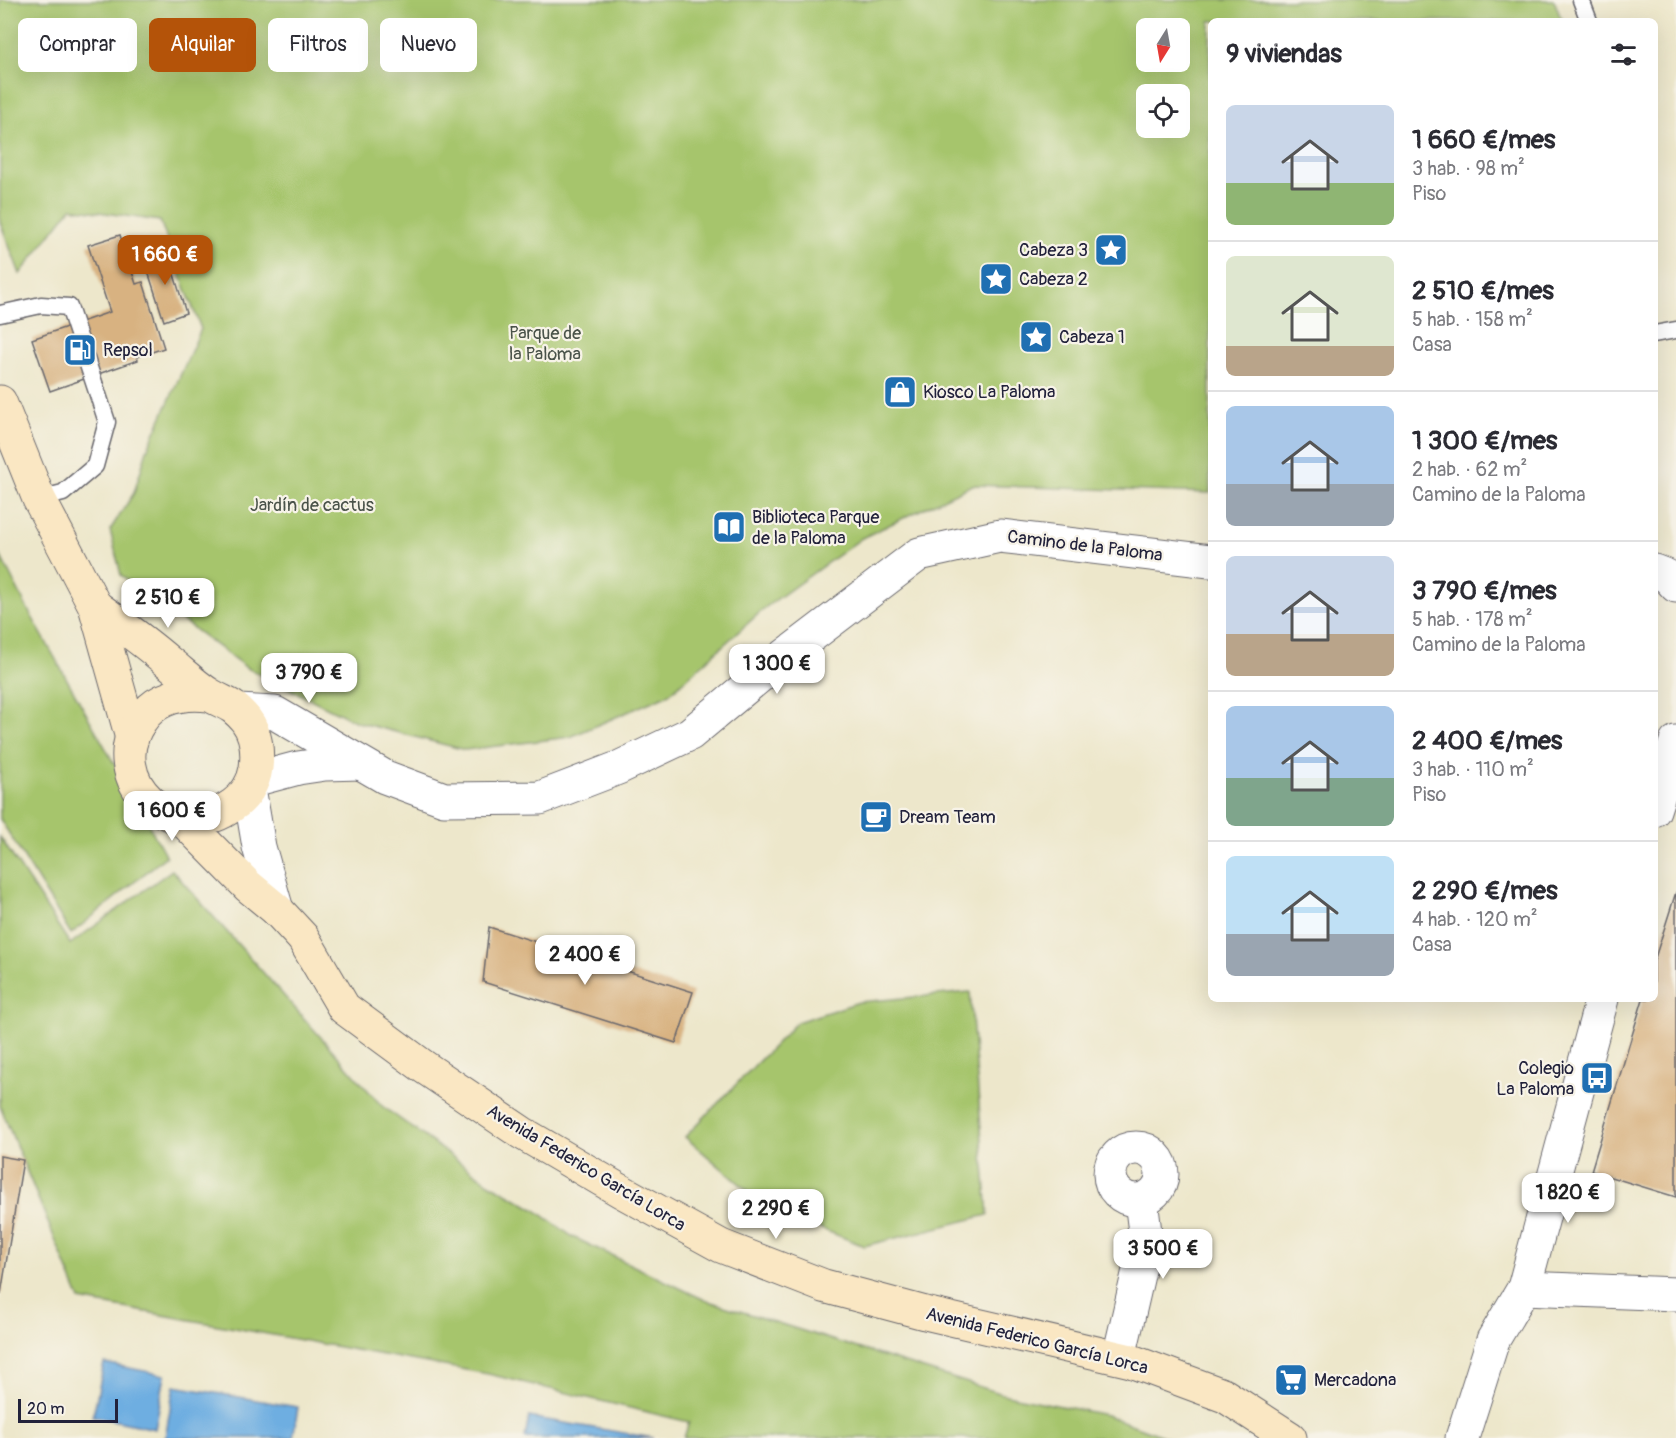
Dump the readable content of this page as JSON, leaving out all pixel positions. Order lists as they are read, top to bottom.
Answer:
{
  "streets": {
    "street": ["Camino de la Paloma", "Avenida Federico García Lorca"]
  },
  "crossings": [
    ["Camino de la Paloma", "Avenida Federico García Lorca"]
  ],
  "parks": ["Parque de la Paloma", "Jardín de cactus"],
  "places": {
    "place": ["Cabeza 3", "Cabeza 2", "Cabeza 1"],
    "fuel station": ["Repsol"],
    "shop": ["Kiosco La Paloma"],
    "library": ["Biblioteca Parque de la Paloma"],
    "cafe": ["Dream Team"],
    "bus stop": ["Colegio La Paloma"],
    "supermarket": ["Mercadona"]
  },
  "scale_bar": "20 m",
  "north": "bottom",
  "page": {
    "chip": [
      "Comprar",
      "Alquilar",
      "Filtros",
      "Nuevo"
    ],
    "heading": "9 viviendas",
    "list": [
      {
        "name": "1 660 €/mes",
        "note": "3 hab. · 98 m² · Piso"
      },
      {
        "name": "2 510 €/mes",
        "note": "5 hab. · 158 m² · Casa"
      },
      {
        "name": "1 300 €/mes",
        "note": "2 hab. · 62 m² · Camino de la Paloma"
      },
      {
        "name": "3 790 €/mes",
        "note": "5 hab. · 178 m² · Camino de la Paloma"
      },
      {
        "name": "2 400 €/mes",
        "note": "3 hab. · 110 m² · Piso"
      },
      {
        "name": "2 290 €/mes",
        "note": "4 hab. · 120 m² · Casa"
      }
    ],
    "price": [
      "1 660 €",
      "2 510 €",
      "1 300 €",
      "3 790 €",
      "1 600 €",
      "2 400 €",
      "1 820 €",
      "2 290 €",
      "3 500 €"
    ],
    "scale": "20 m"
  }
}
